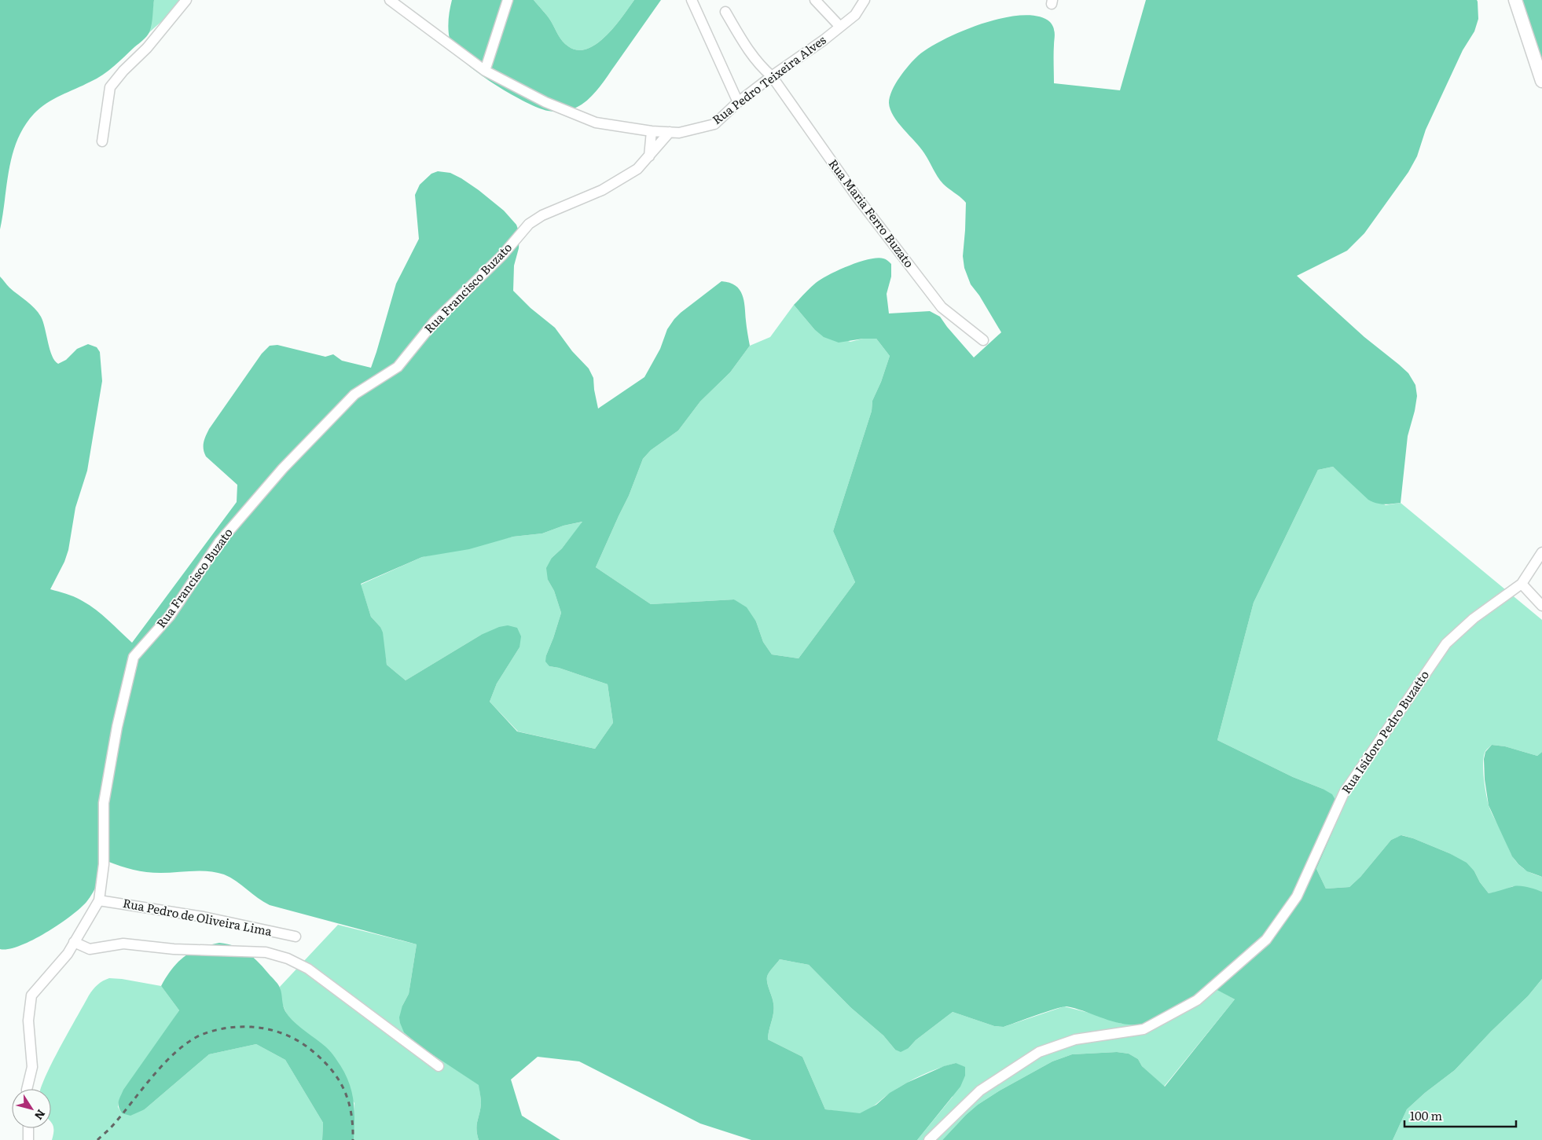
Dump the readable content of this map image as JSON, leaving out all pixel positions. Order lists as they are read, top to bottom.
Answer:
{
  "streets": {
    "street": [
      "Rua Pedro Teixeira Alves",
      "Rua Maria Ferro Buzato",
      "Rua Francisco Buzato",
      "Rua Isidoro Pedro Buzatto",
      "Rua Pedro de Oliveira Lima"
    ]
  },
  "crossings": [
    ["Rua Pedro Teixeira Alves", "Rua Maria Ferro Buzato"],
    ["Rua Pedro Teixeira Alves", "Rua Francisco Buzato"],
    ["Rua Francisco Buzato", "Rua Pedro de Oliveira Lima"]
  ],
  "scale_bar": "100 m",
  "north": "bottom right"
}
